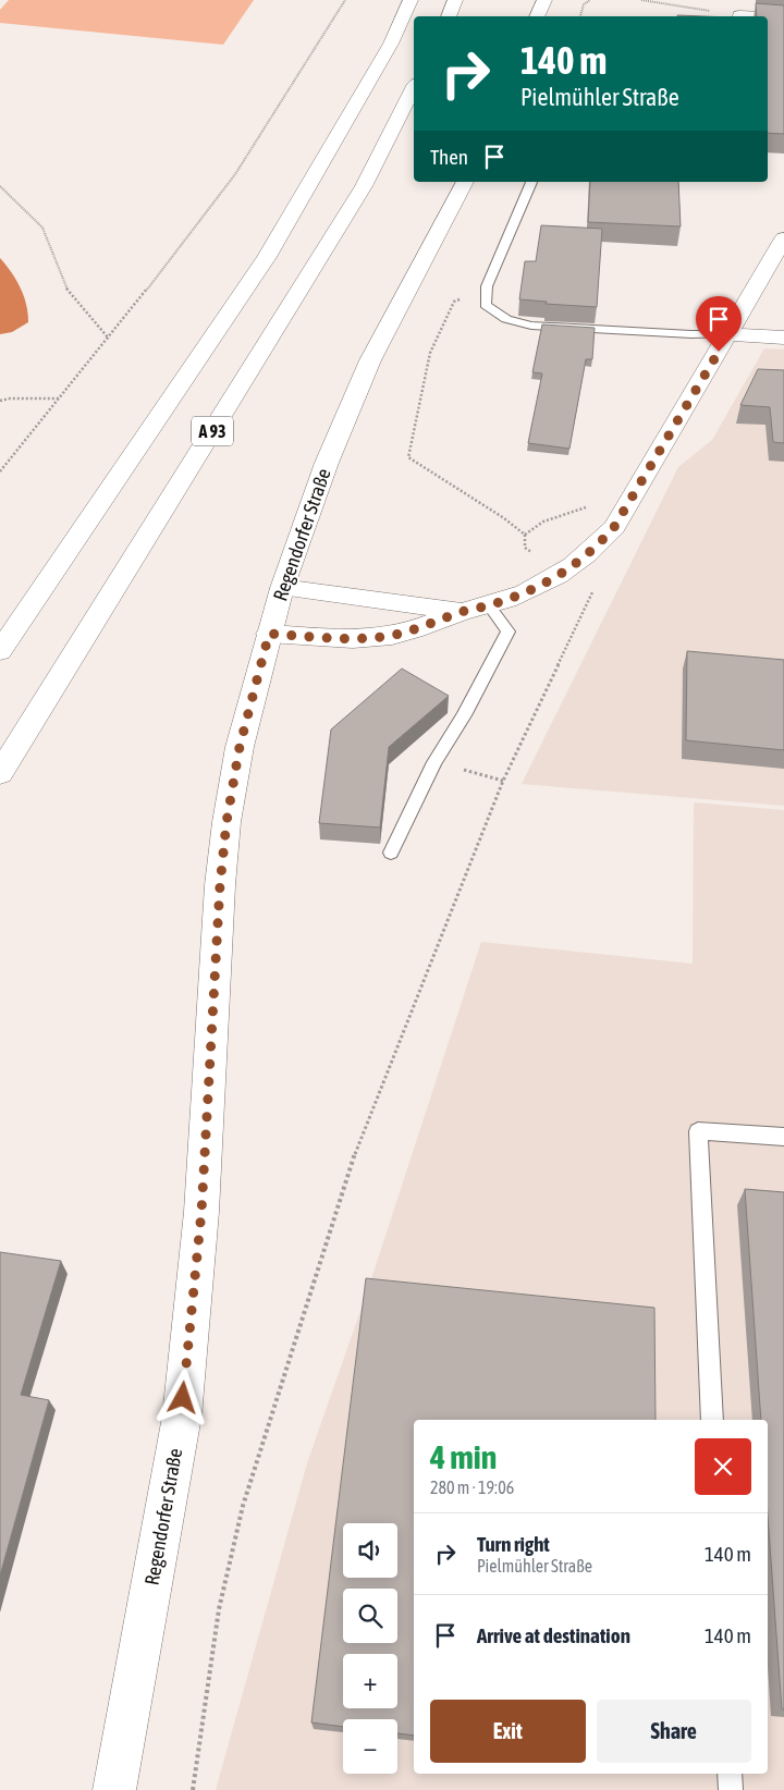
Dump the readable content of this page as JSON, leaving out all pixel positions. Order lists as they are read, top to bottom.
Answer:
{
  "streets": {
    "main road": ["A 93", "Regendorfer Straße"]
  },
  "page": {
    "turn": ["140 m", "Pielmühler Straße"],
    "then": "Then",
    "heading": ["4 min", "280 m · 19:06"],
    "list": [
      {
        "name": "Turn right",
        "note": "Pielmühler Straße",
        "value": "140 m"
      },
      {
        "name": "Arrive at destination",
        "value": "140 m"
      }
    ],
    "map_buttons": ["+", "−"],
    "buttons": ["Exit", "Share"]
  }
}
